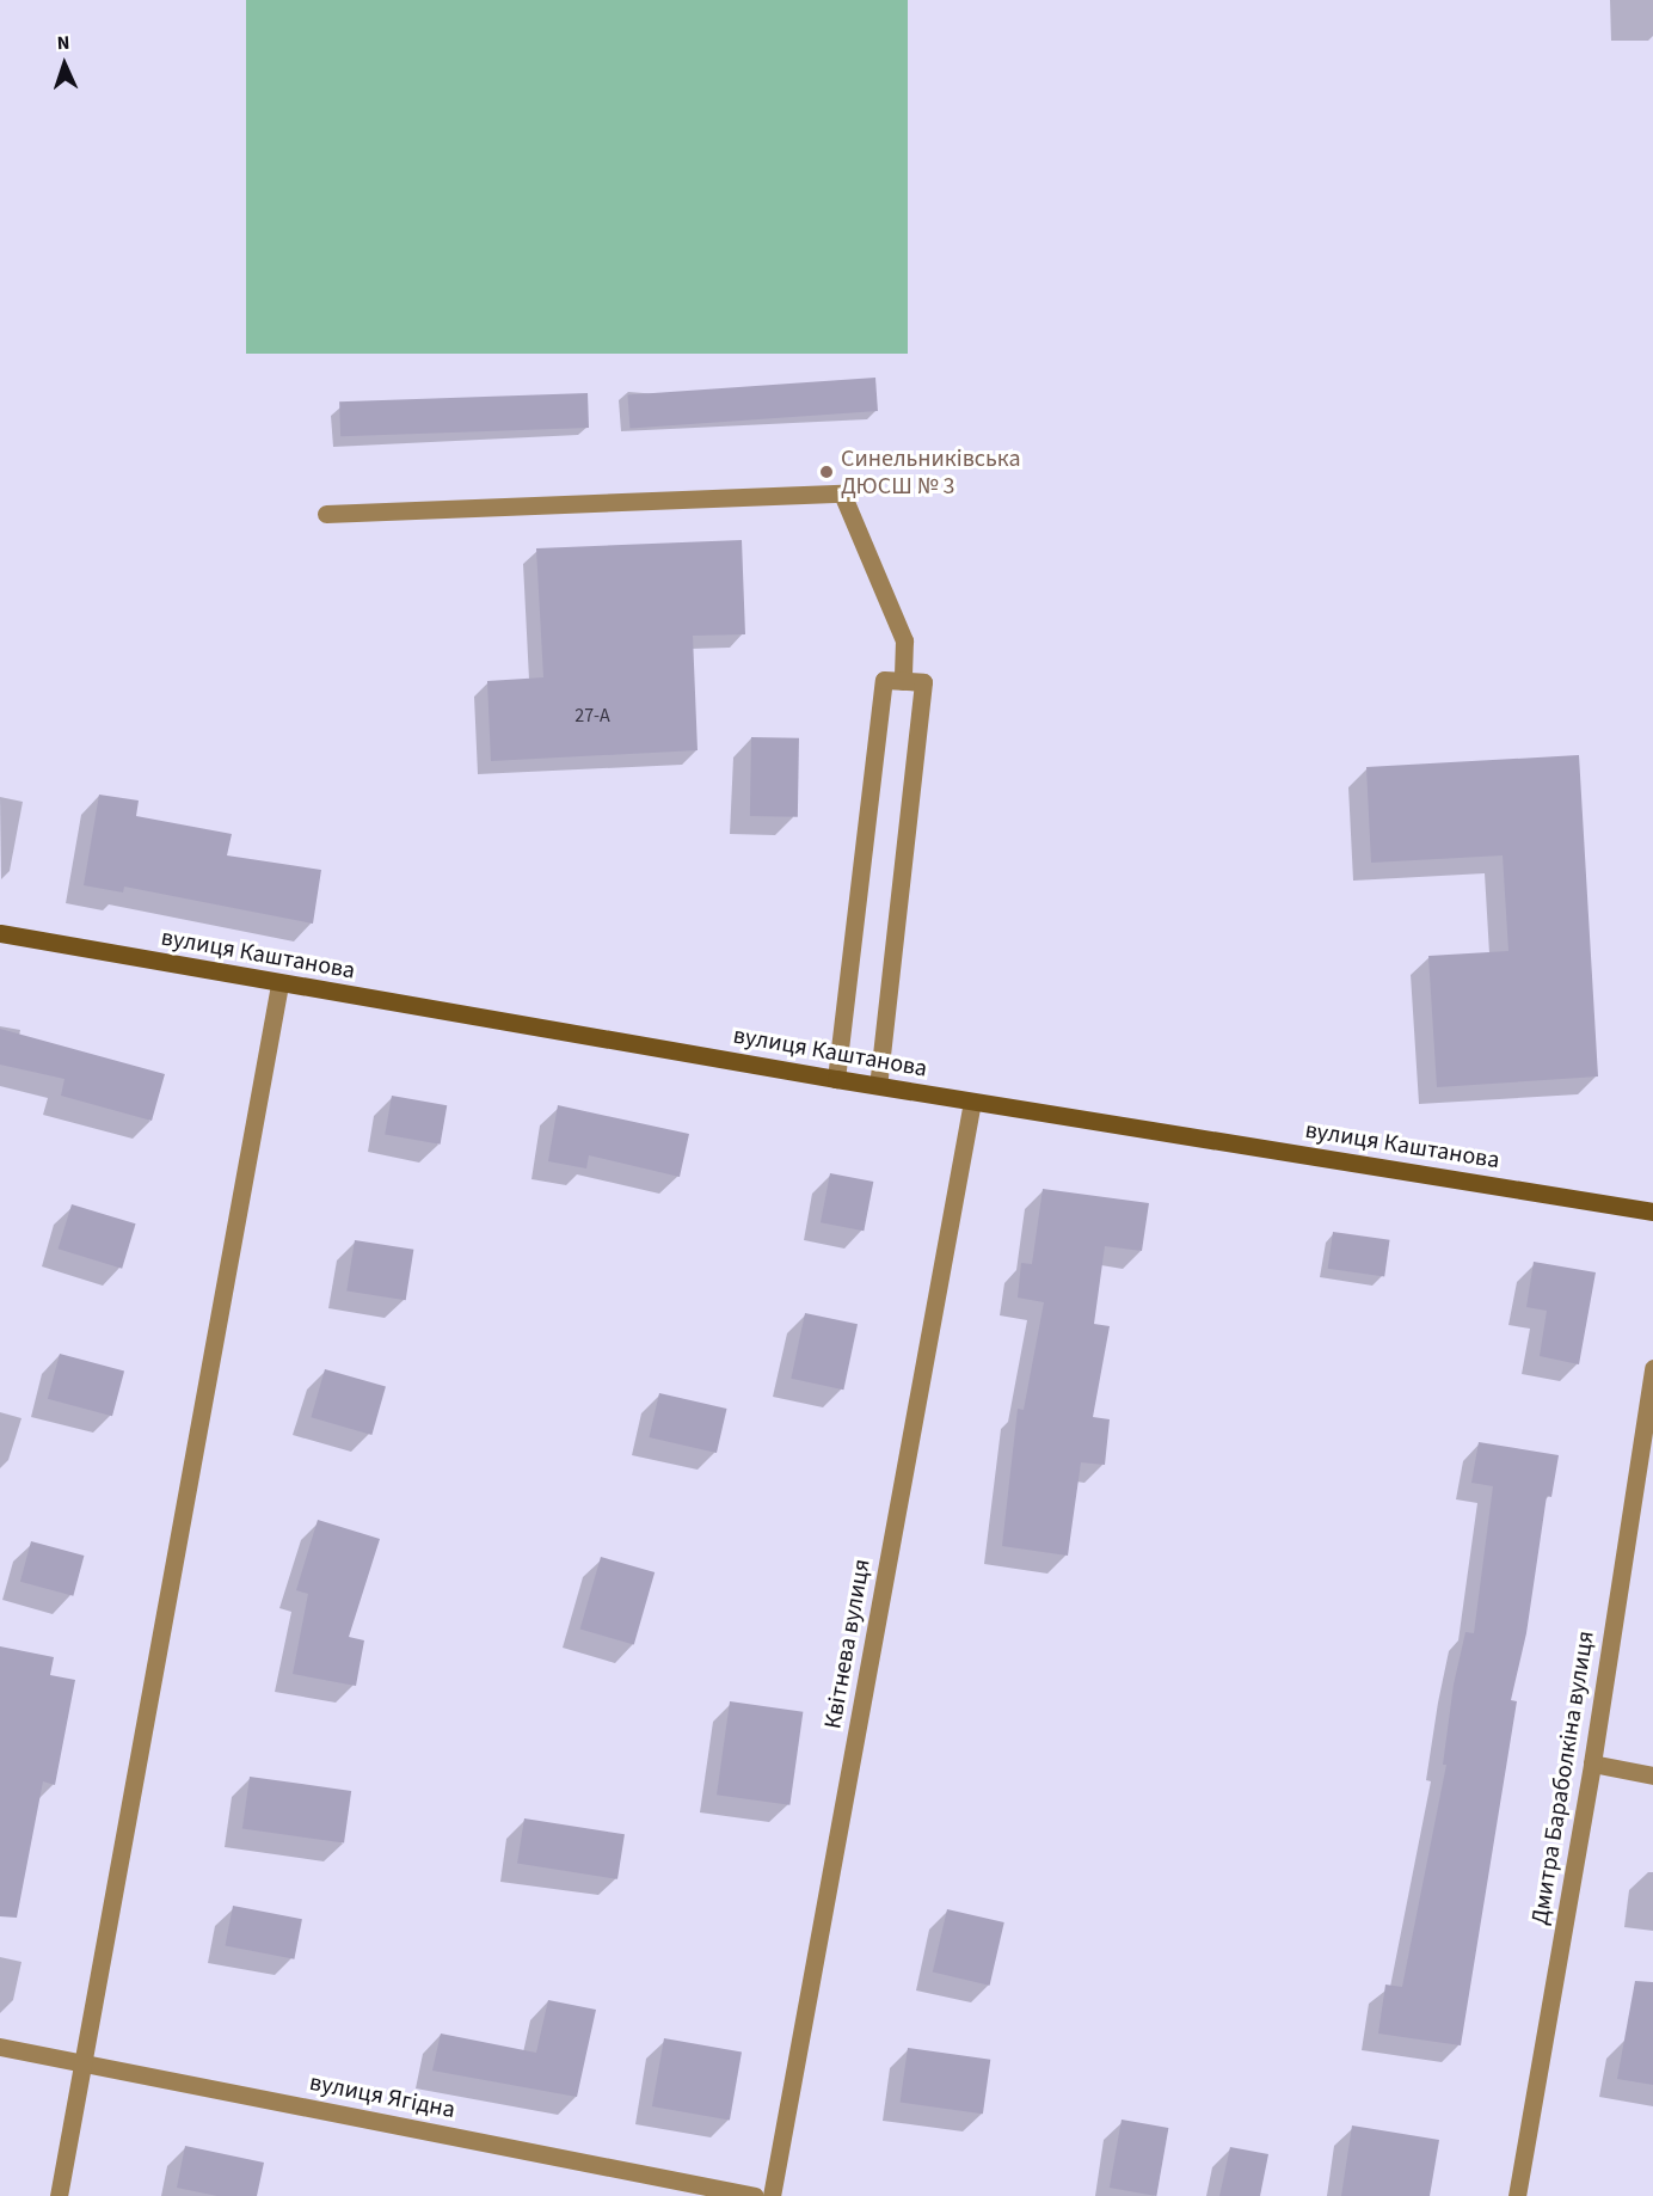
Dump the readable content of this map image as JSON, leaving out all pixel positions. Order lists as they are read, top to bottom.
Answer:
{
  "streets": {
    "street": [
      "вулиця Каштанова",
      "Квітнева вулиця",
      "Дмитра Бараболкіна вулиця",
      "вулиця Ягідна"
    ]
  },
  "crossings": [
    ["вулиця Каштанова", "Квітнева вулиця"]
  ],
  "places": ["Синельниківська ДЮСШ № 3"],
  "house_numbers": ["27-А"],
  "north": "top"
}
